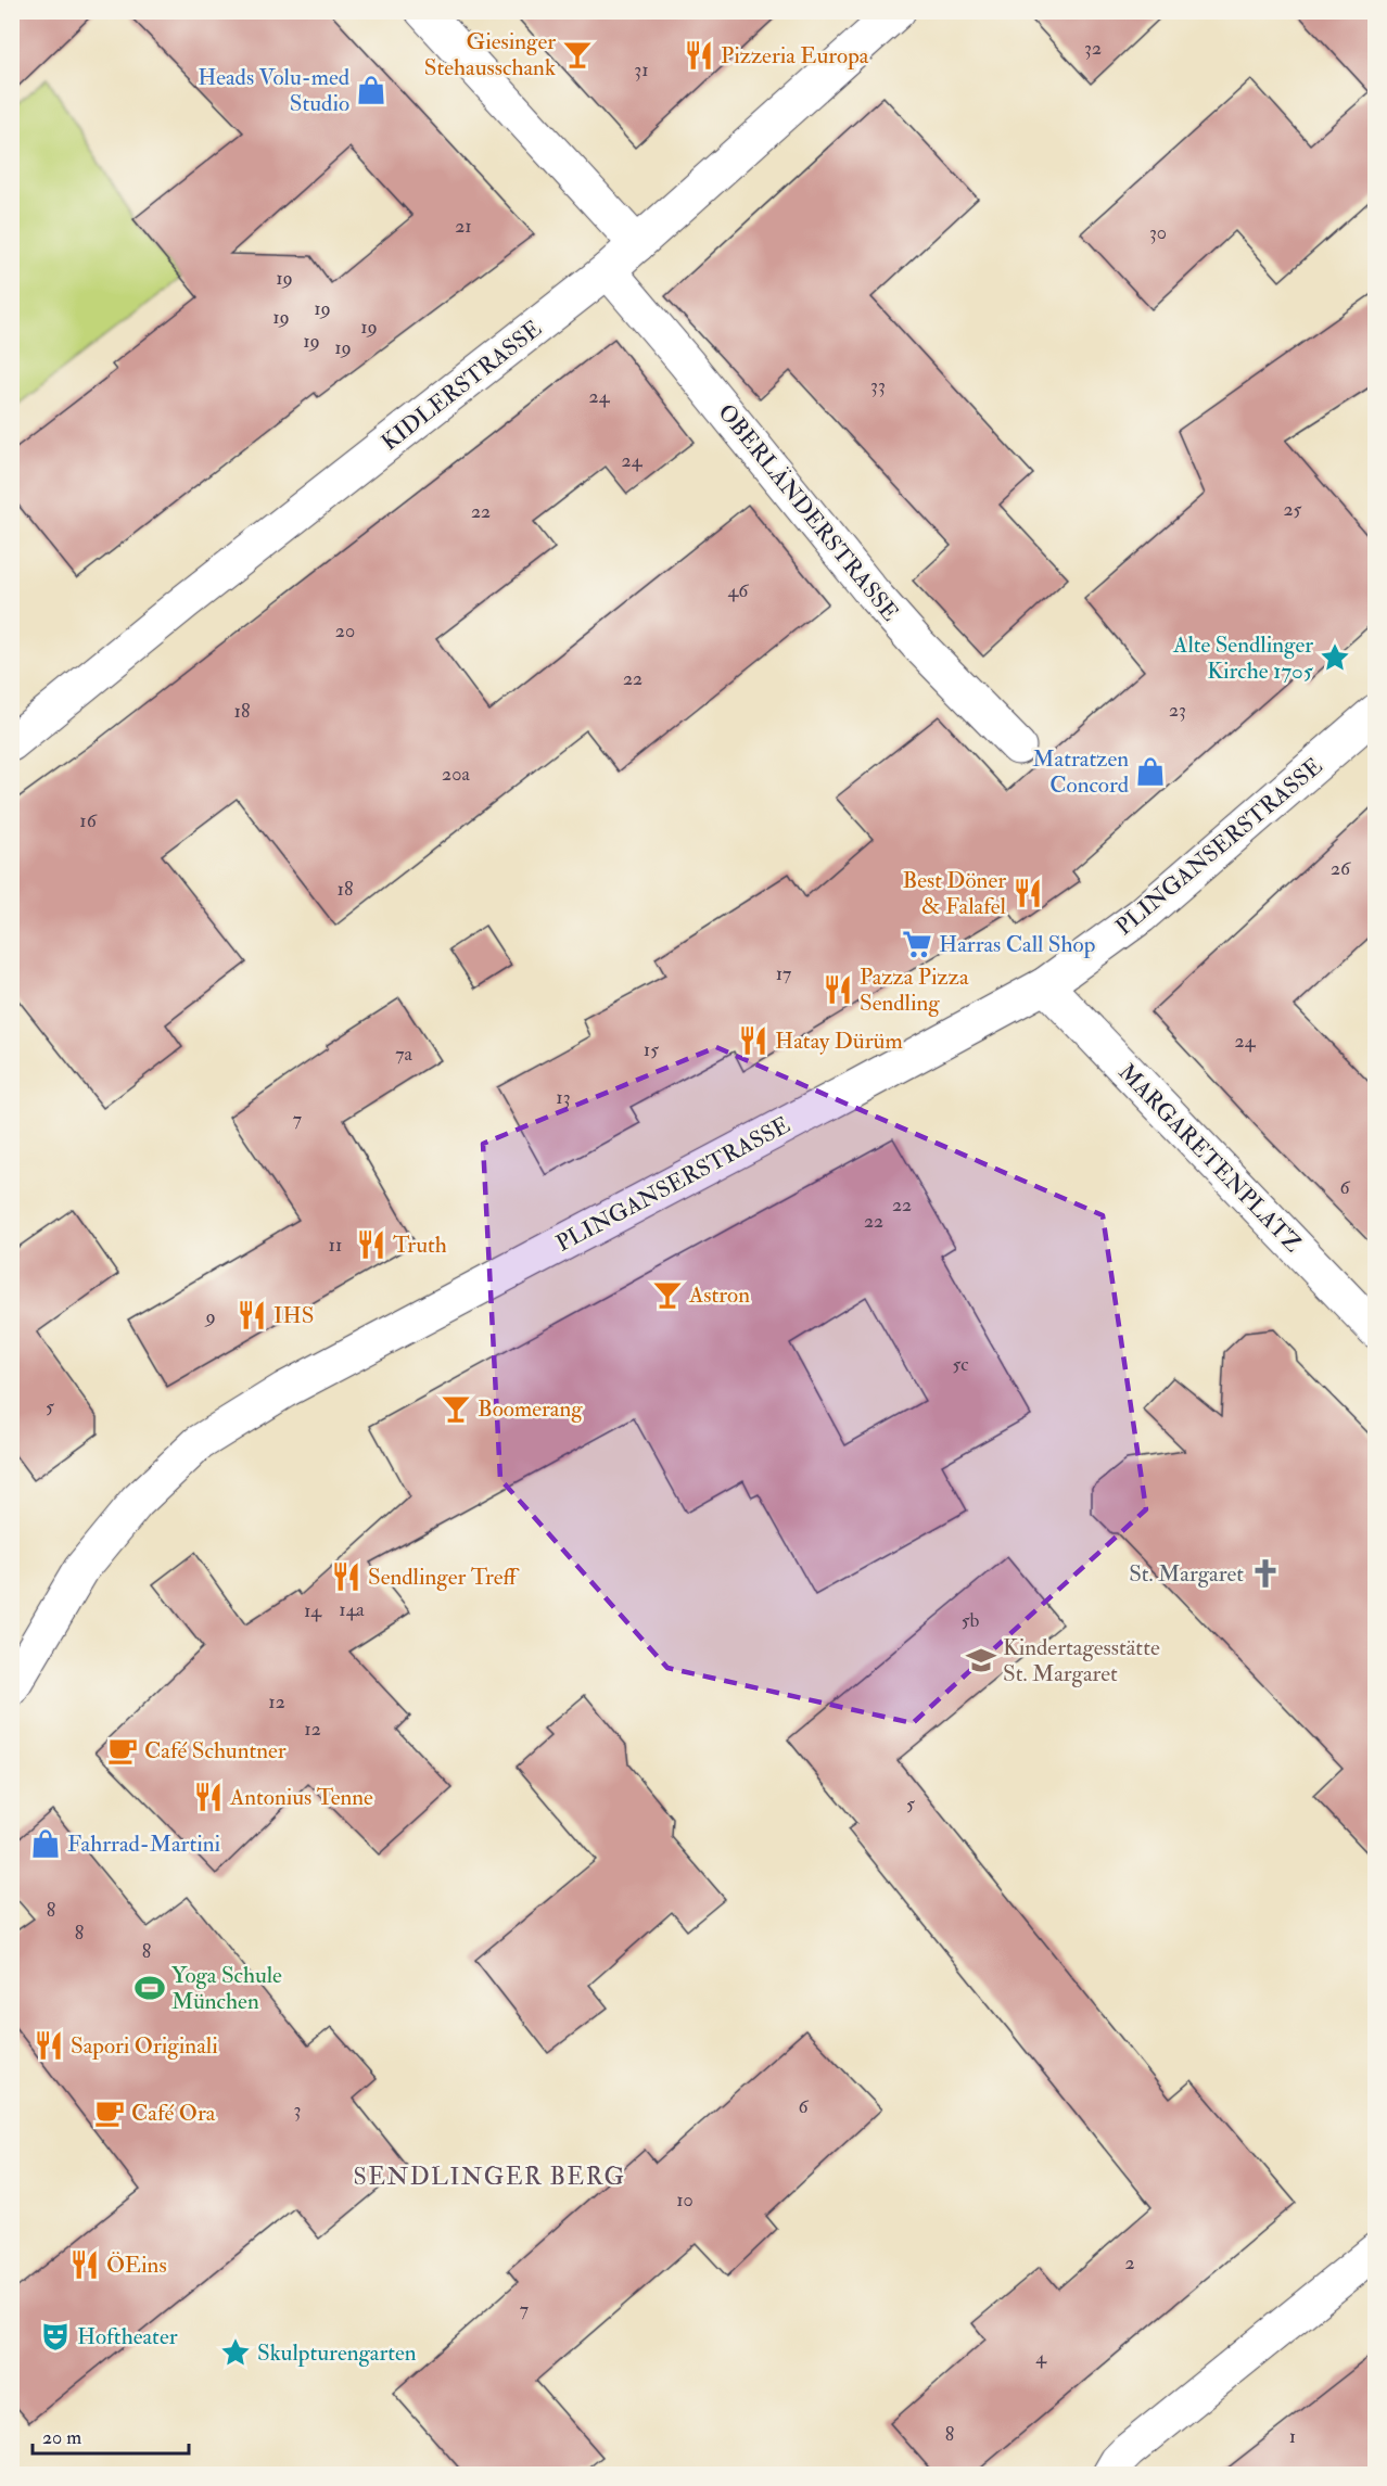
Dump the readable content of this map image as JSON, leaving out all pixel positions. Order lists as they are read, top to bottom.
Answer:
{
  "streets": {
    "street": [
      "KIDLERSTRASSE",
      "OBERLÄNDERSTRASSE",
      "PLINGANSERSTRASSE",
      "MARGARETENPLATZ"
    ]
  },
  "crossings": [
    ["KIDLERSTRASSE", "OBERLÄNDERSTRASSE"],
    ["PLINGANSERSTRASSE", "MARGARETENPLATZ"]
  ],
  "districts": ["SENDLINGER BERG"],
  "places": {
    "bar": ["Giesinger Stehausschank", "Astron", "Boomerang"],
    "restaurant": [
      "Pizzeria Europa",
      "Best Döner & Falafel",
      "Pazza Pizza Sendling",
      "Hatay Dürüm",
      "Truth",
      "IHS",
      "Sendlinger Treff",
      "Antonius Tenne",
      "Sapori Originali",
      "ÖEins"
    ],
    "shop": ["Heads Volu-med Studio", "Matratzen Concord", "Fahrrad-Martini"],
    "place": ["Alte Sendlinger Kirche 1705", "Skulpturengarten"],
    "supermarket": ["Harras Call Shop"],
    "church": ["St. Margaret"],
    "school or university": ["Kindertagesstätte St. Margaret"],
    "cafe": ["Café Schuntner", "Café Ora"],
    "sports": ["Yoga Schule München"],
    "theatre": ["Hoftheater"]
  },
  "house_numbers": [
    "32",
    "31",
    "21",
    "30",
    "19",
    "19",
    "19",
    "19",
    "19",
    "19",
    "33",
    "24",
    "24",
    "25",
    "22",
    "46",
    "20",
    "22",
    "23",
    "18",
    "20a",
    "16",
    "26",
    "18",
    "17",
    "24",
    "15",
    "7a",
    "13",
    "7",
    "6",
    "22",
    "22",
    "11",
    "9",
    "5c",
    "5",
    "14a",
    "14",
    "5b",
    "12",
    "12",
    "5",
    "8",
    "8",
    "8",
    "6",
    "3",
    "10",
    "2",
    "7",
    "4",
    "8",
    "1"
  ],
  "scale_bar": "20 m"
}
